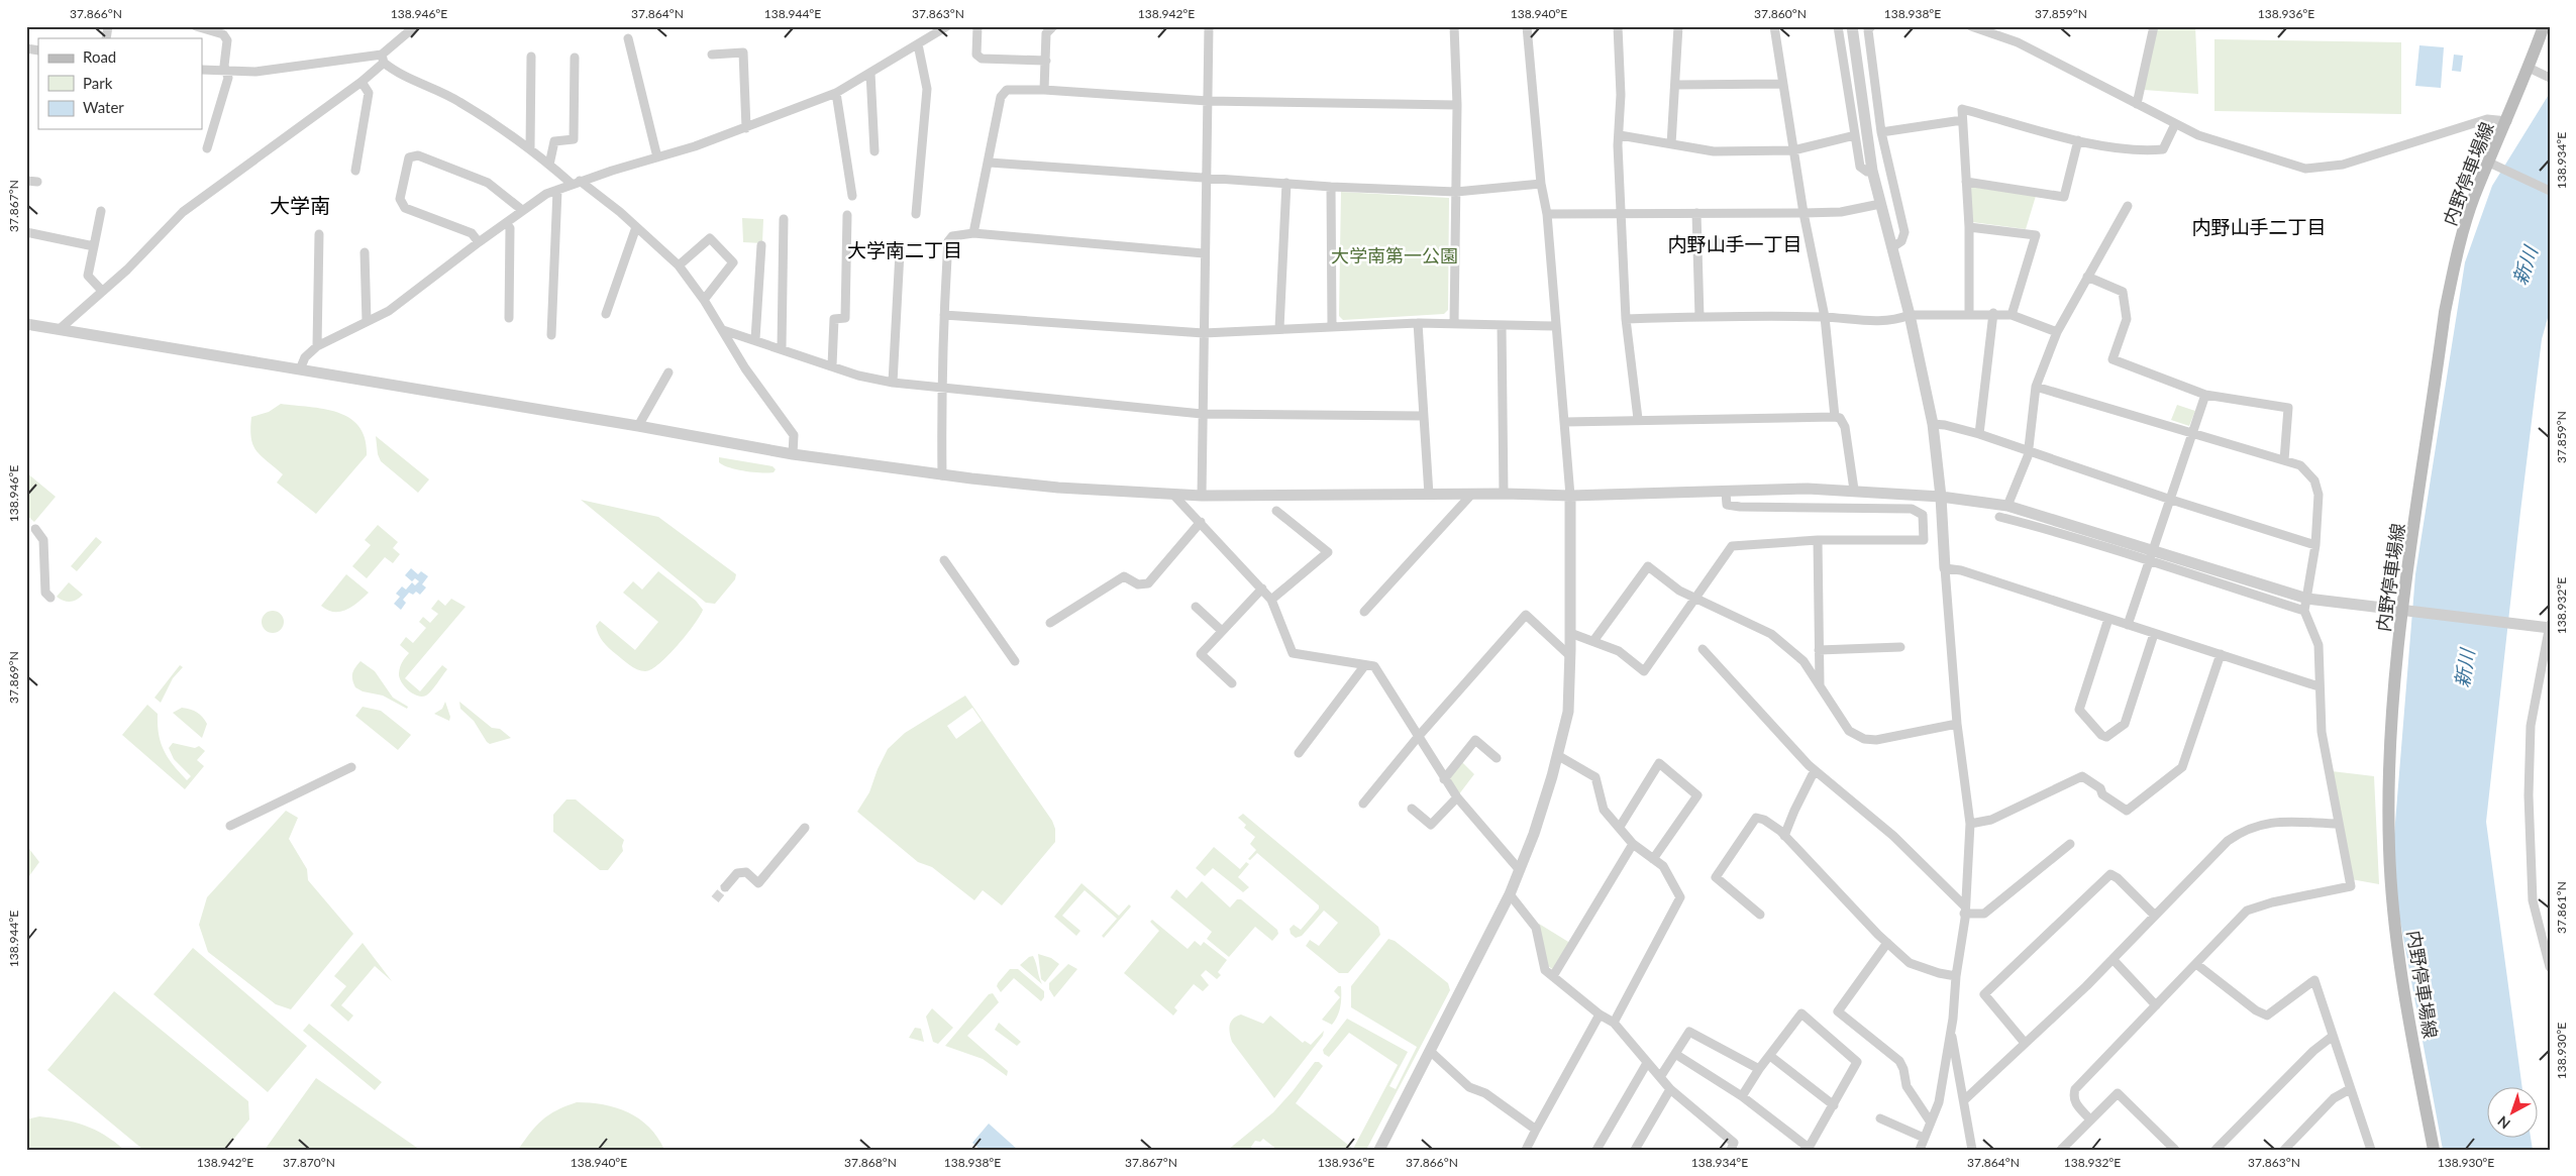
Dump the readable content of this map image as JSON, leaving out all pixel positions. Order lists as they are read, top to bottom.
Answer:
{
  "streets": {
    "main road": ["内野停車場線"]
  },
  "districts": [
    "大学南",
    "内野山手二丁目",
    "内野山手一丁目",
    "大学南二丁目"
  ],
  "water": ["新川"],
  "parks": ["大学南第一公園"],
  "legend": ["Road", "Park", "Water"],
  "north": "bottom left",
  "coordinates": [
    "37.866°N",
    "138.946°E",
    "37.864°N",
    "138.944°E",
    "37.863°N",
    "138.942°E",
    "138.940°E",
    "37.860°N",
    "138.938°E",
    "37.859°N",
    "138.936°E",
    "138.934°E",
    "37.867°N",
    "138.932°E",
    "37.869°N",
    "37.861°N",
    "138.930°E",
    "37.870°N",
    "37.868°N"
  ]
}
